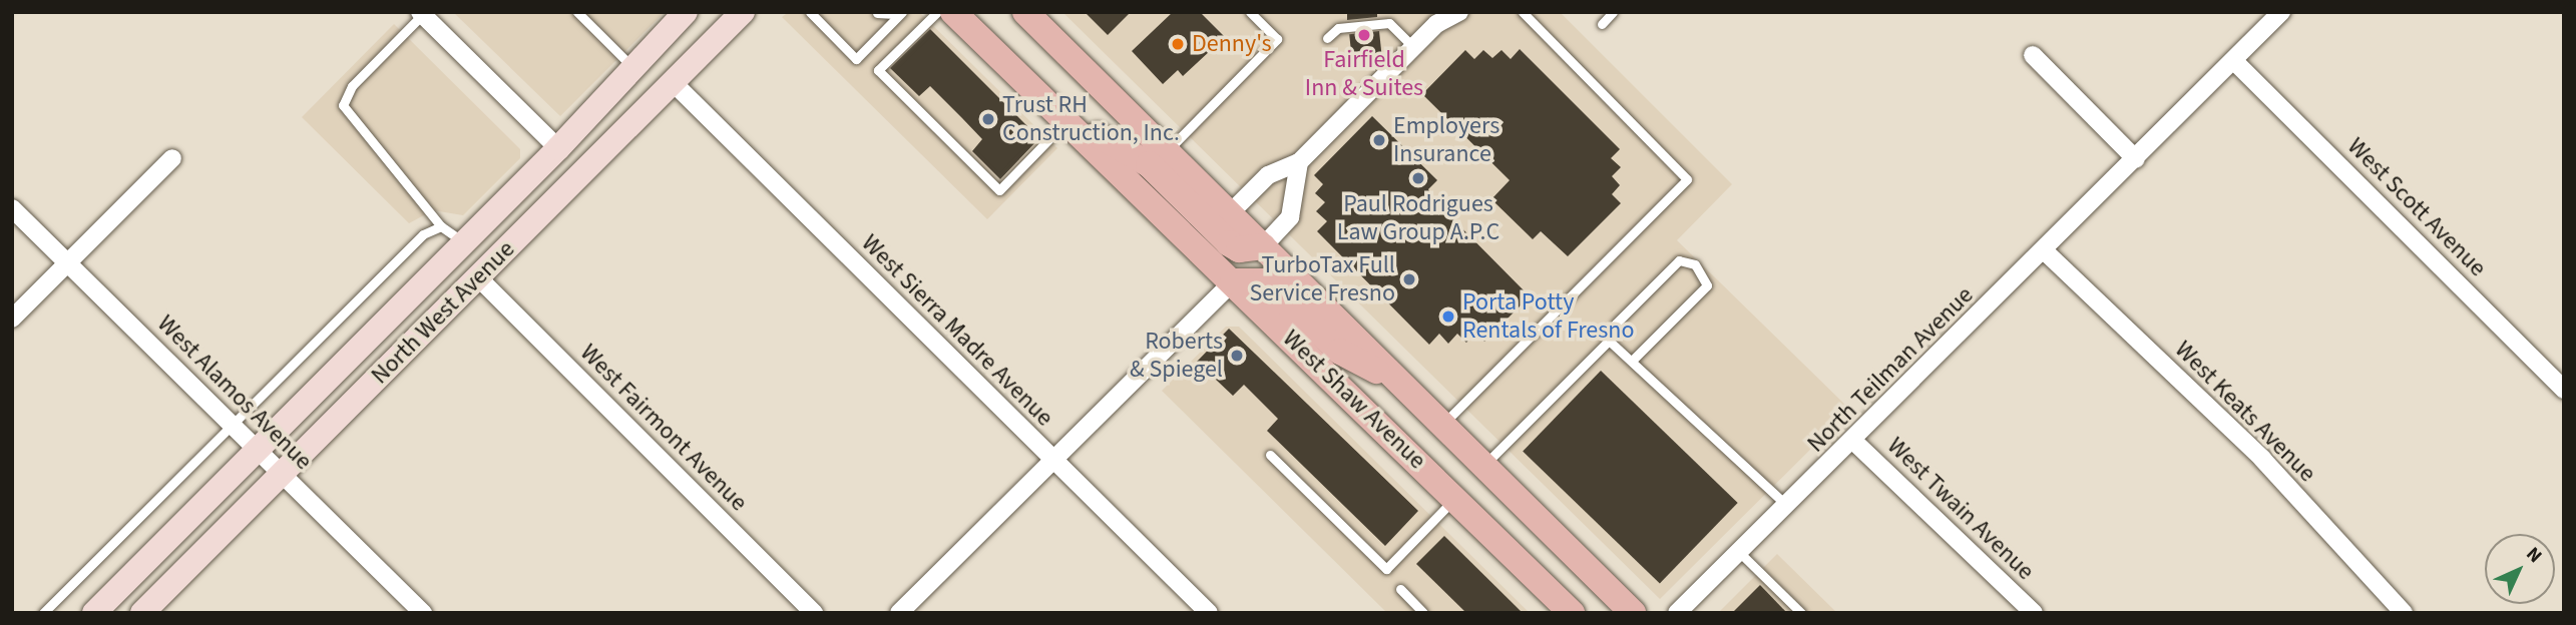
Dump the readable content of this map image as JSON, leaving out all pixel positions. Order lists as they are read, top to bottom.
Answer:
{
  "streets": {
    "main road": ["North West Avenue", "West Shaw Avenue"],
    "street": [
      "West Scott Avenue",
      "West Sierra Madre Avenue",
      "North Teilman Avenue",
      "West Alamos Avenue",
      "West Keats Avenue",
      "West Fairmont Avenue",
      "West Twain Avenue"
    ]
  },
  "crossings": [
    ["West Scott Avenue", "North Teilman Avenue"],
    ["North West Avenue", "West Sierra Madre Avenue"],
    ["North West Avenue", "West Alamos Avenue"],
    ["North West Avenue", "West Fairmont Avenue"],
    ["North Teilman Avenue", "West Keats Avenue"],
    ["North Teilman Avenue", "West Twain Avenue"]
  ],
  "places": [
    "Fairfield Inn & Suites",
    "Denny's",
    "Trust RH Construction, Inc.",
    "Employers Insurance",
    "Paul Rodrigues Law Group A.P.C",
    "TurboTax Full Service Fresno",
    "Porta Potty Rentals of Fresno",
    "Roberts & Spiegel"
  ],
  "north": "top right"
}
